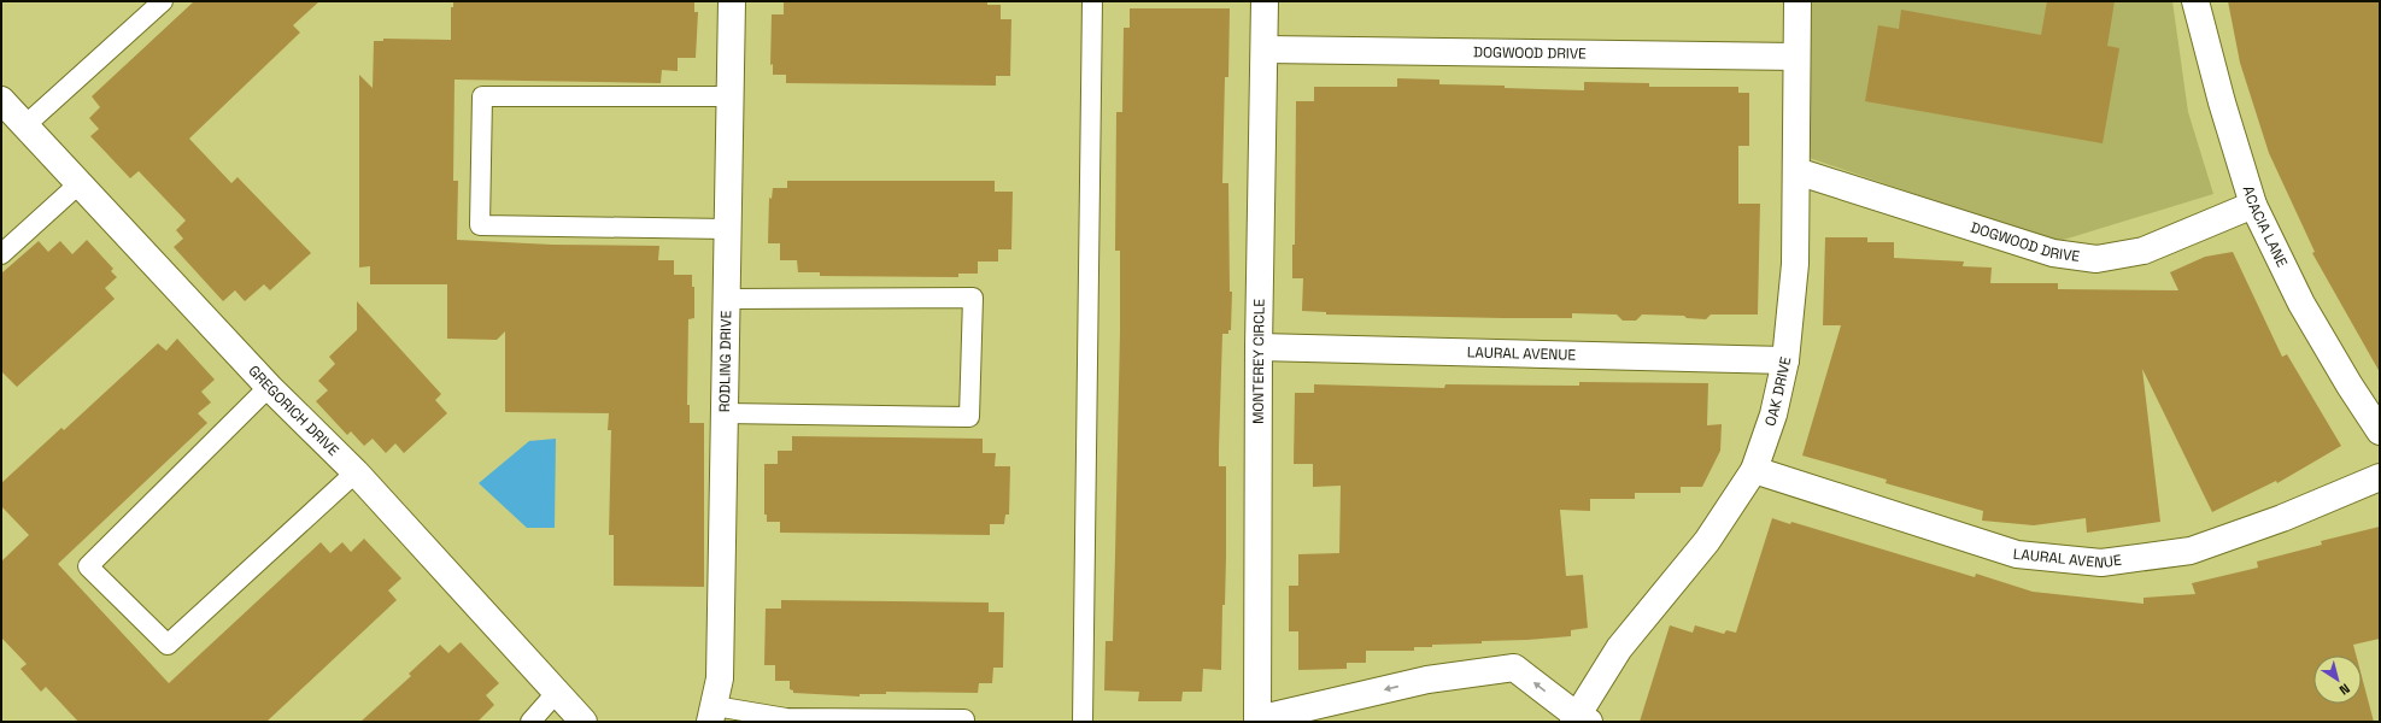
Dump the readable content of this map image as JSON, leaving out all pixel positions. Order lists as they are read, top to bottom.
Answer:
{
  "streets": {
    "street": [
      "DOGWOOD DRIVE",
      "ACACIA LANE",
      "LAURAL AVENUE",
      "RODLING DRIVE",
      "MONTEREY CIRCLE",
      "OAK DRIVE",
      "GREGORICH DRIVE"
    ]
  },
  "crossings": [
    ["DOGWOOD DRIVE", "ACACIA LANE"],
    ["DOGWOOD DRIVE", "MONTEREY CIRCLE"],
    ["DOGWOOD DRIVE", "OAK DRIVE"],
    ["LAURAL AVENUE", "MONTEREY CIRCLE"],
    ["LAURAL AVENUE", "OAK DRIVE"]
  ],
  "north": "bottom right"
}
